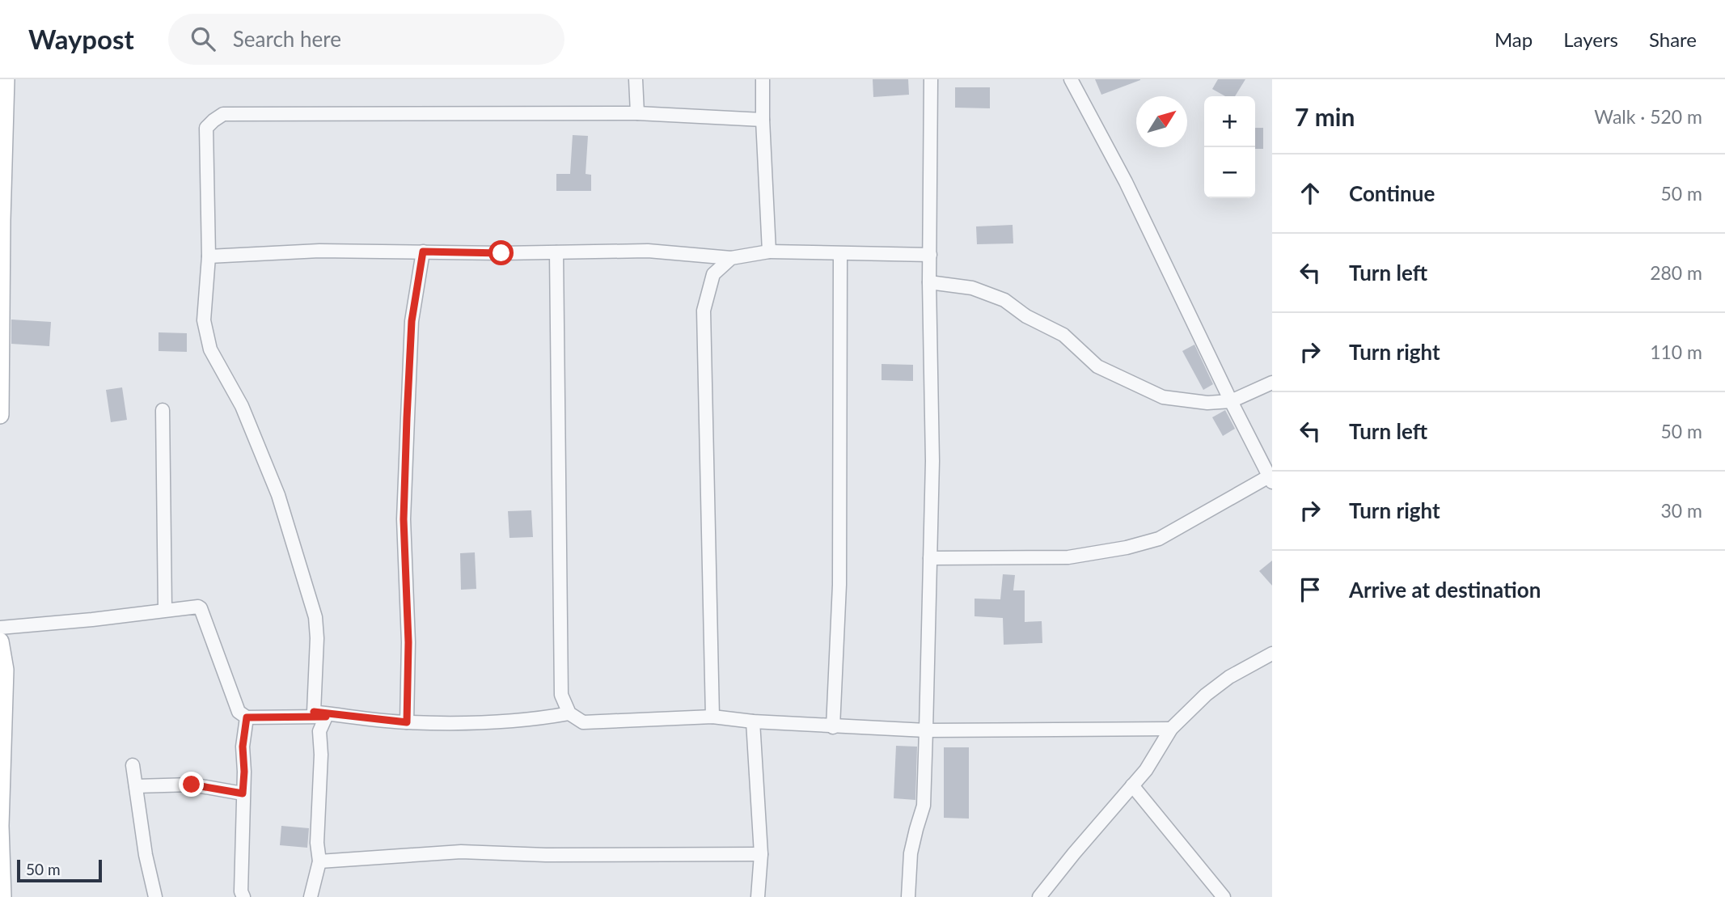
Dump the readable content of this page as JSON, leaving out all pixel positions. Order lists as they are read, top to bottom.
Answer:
{
  "scale_bar": "50 m",
  "north": "top right",
  "page": {
    "header": "Waypost",
    "search": "Search here",
    "nav": ["Map", "Layers", "Share"],
    "heading": ["7 min", "Walk · 520 m"],
    "map_buttons": ["+", "−"],
    "list": [
      ["Continue", "50 m"],
      ["Turn left", "280 m"],
      ["Turn right", "110 m"],
      ["Turn left", "50 m"],
      ["Turn right", "30 m"],
      "Arrive at destination"
    ],
    "scale": "50 m"
  }
}
